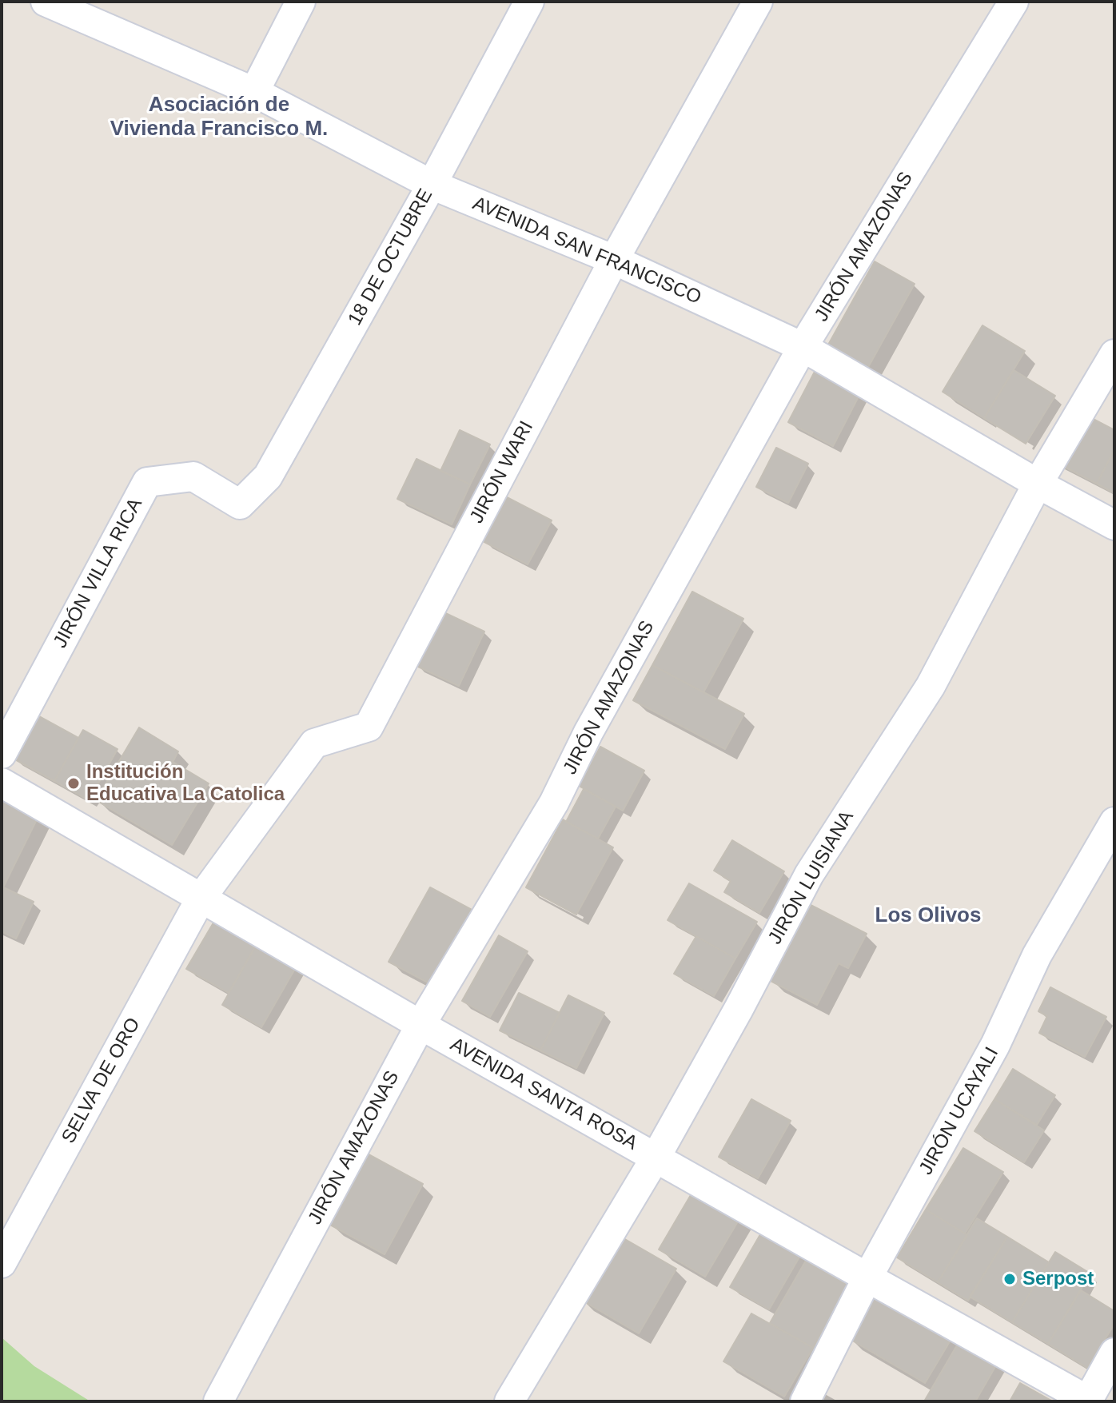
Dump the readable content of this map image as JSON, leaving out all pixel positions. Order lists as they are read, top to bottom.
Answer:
{
  "streets": {
    "street": [
      "JIRÓN AMAZONAS",
      "AVENIDA SAN FRANCISCO",
      "18 DE OCTUBRE",
      "JIRÓN WARI",
      "JIRÓN VILLA RICA",
      "JIRÓN LUISIANA",
      "SELVA DE ORO",
      "AVENIDA SANTA ROSA",
      "JIRÓN UCAYALI"
    ]
  },
  "crossings": [
    ["JIRÓN AMAZONAS", "AVENIDA SAN FRANCISCO"],
    ["JIRÓN AMAZONAS", "AVENIDA SANTA ROSA"],
    ["AVENIDA SAN FRANCISCO", "18 DE OCTUBRE"],
    ["AVENIDA SAN FRANCISCO", "JIRÓN WARI"],
    ["AVENIDA SAN FRANCISCO", "JIRÓN LUISIANA"],
    ["18 DE OCTUBRE", "JIRÓN VILLA RICA"],
    ["JIRÓN WARI", "SELVA DE ORO"],
    ["JIRÓN WARI", "AVENIDA SANTA ROSA"],
    ["JIRÓN LUISIANA", "AVENIDA SANTA ROSA"],
    ["SELVA DE ORO", "AVENIDA SANTA ROSA"],
    ["AVENIDA SANTA ROSA", "JIRÓN UCAYALI"]
  ],
  "districts": ["Asociación de Vivienda Francisco M.", "Los Olivos"],
  "places": ["Institución Educativa La Catolica", "Serpost"]
}
